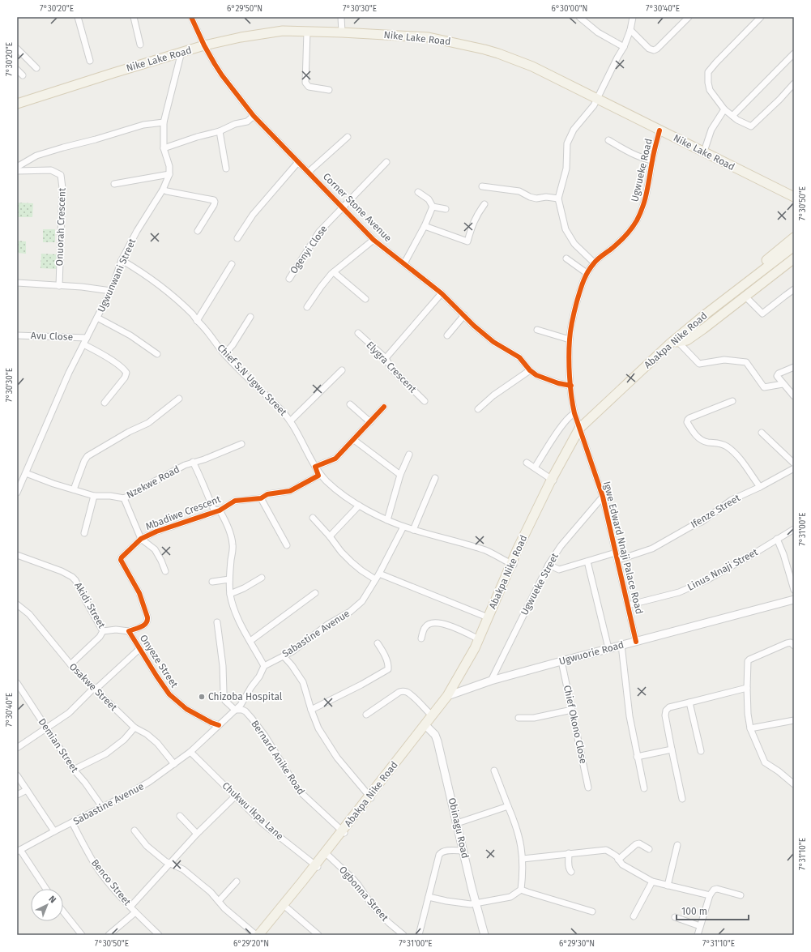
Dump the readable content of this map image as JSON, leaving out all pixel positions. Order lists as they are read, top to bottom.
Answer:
{
  "streets": {
    "main road": ["Nike Lake Road", "Abakpa Nike Road"],
    "street": [
      "Ugwueke Road",
      "Corner Stone Avenue",
      "Onuorah Crescent",
      "Ogenyi Close",
      "Ugwunwani Street",
      "Avu Close",
      "Elygra Crescent",
      "Chief S.N Ugwu Street",
      "Nzekwe Road",
      "Ifenze Street",
      "Mbadiwe Crescent",
      "Igwe Edward Nnaji Palace Road",
      "Linus Nnaji Street",
      "Ugwueke Street",
      "Akidi Street",
      "Sabastine Avenue",
      "Ugwuorie Road",
      "Onyeze Street",
      "Osakwe Street",
      "Chief Okono Close",
      "Demian Street",
      "Bernard Anike Road",
      "Chukwu Ikpa Lane",
      "Obinagu Road",
      "Benco Street",
      "Ogbonna Street"
    ]
  },
  "crossings": [
    ["Nike Lake Road", "Ugwueke Road"],
    ["Nike Lake Road", "Corner Stone Avenue"],
    ["Ugwueke Road", "Corner Stone Avenue"],
    ["Ugwueke Road", "Abakpa Nike Road"],
    ["Ugwueke Road", "Igwe Edward Nnaji Palace Road"],
    ["Corner Stone Avenue", "Ogenyi Close"],
    ["Ugwunwani Street", "Avu Close"],
    ["Ugwunwani Street", "Chief S.N Ugwu Street"],
    ["Ugwunwani Street", "Nzekwe Road"],
    ["Abakpa Nike Road", "Chief S.N Ugwu Street"],
    ["Abakpa Nike Road", "Igwe Edward Nnaji Palace Road"],
    ["Abakpa Nike Road", "Ugwuorie Road"],
    ["Abakpa Nike Road", "Bernard Anike Road"],
    ["Abakpa Nike Road", "Chukwu Ikpa Lane"],
    ["Abakpa Nike Road", "Obinagu Road"],
    ["Abakpa Nike Road", "Ogbonna Street"],
    ["Chief S.N Ugwu Street", "Mbadiwe Crescent"],
    ["Chief S.N Ugwu Street", "Sabastine Avenue"],
    ["Ifenze Street", "Igwe Edward Nnaji Palace Road"],
    ["Mbadiwe Crescent", "Onyeze Street"],
    ["Igwe Edward Nnaji Palace Road", "Linus Nnaji Street"],
    ["Igwe Edward Nnaji Palace Road", "Ugwueke Street"],
    ["Igwe Edward Nnaji Palace Road", "Ugwuorie Road"],
    ["Ugwueke Street", "Ugwuorie Road"],
    ["Akidi Street", "Onyeze Street"],
    ["Sabastine Avenue", "Onyeze Street"],
    ["Sabastine Avenue", "Osakwe Street"],
    ["Sabastine Avenue", "Demian Street"],
    ["Sabastine Avenue", "Bernard Anike Road"],
    ["Sabastine Avenue", "Chukwu Ikpa Lane"],
    ["Sabastine Avenue", "Benco Street"],
    ["Ugwuorie Road", "Chief Okono Close"]
  ],
  "places": ["Chizoba Hospital"],
  "scale_bar": "100 m",
  "north": "top right",
  "coordinates": [
    "7°30'20\"E",
    "6°29'50\"N",
    "7°30'30\"E",
    "6°30'00\"N",
    "7°30'40\"E",
    "7°30'50\"E",
    "7°31'00\"E",
    "7°31'10\"E",
    "6°29'20\"N",
    "6°29'30\"N"
  ]
}
